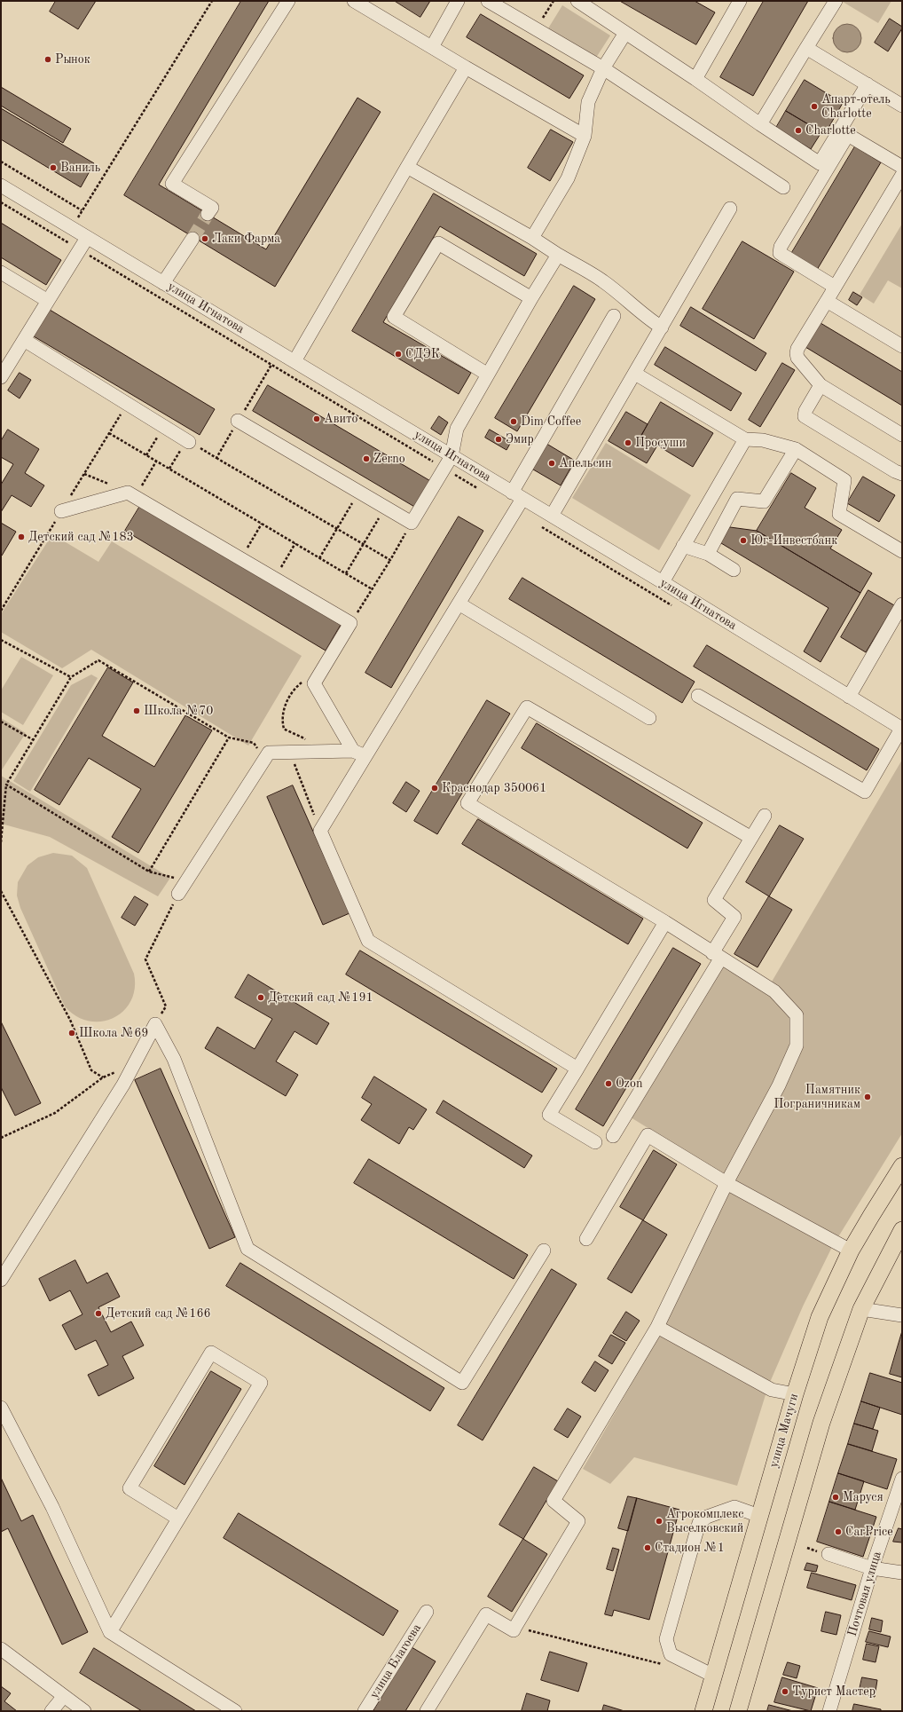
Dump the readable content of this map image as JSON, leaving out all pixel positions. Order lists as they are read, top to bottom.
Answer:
{
  "streets": {
    "main road": ["улица Мачуги"],
    "street": ["улица Игнатова", "Почтовая улица", "улица Благоева"]
  },
  "places": [
    "Рынок",
    "Апарт-отель Charlotte",
    "Charlotte",
    "Ваниль",
    "Лаки Фарма",
    "СДЭК",
    "Авито",
    "Dim Coffee",
    "Эмир",
    "Просуши",
    "Zerno",
    "Апельсин",
    "Детский сад №183",
    "Юг-Инвестбанк",
    "Школа №70",
    "Краснодар 350061",
    "Детский сад №191",
    "Школа №69",
    "Ozon",
    "Памятник Пограничникам",
    "Детский сад №166",
    "Маруся",
    "Агрокомплекс Выселковский",
    "CarPrice",
    "Стадион №1",
    "Турист Мастер"
  ]
}
